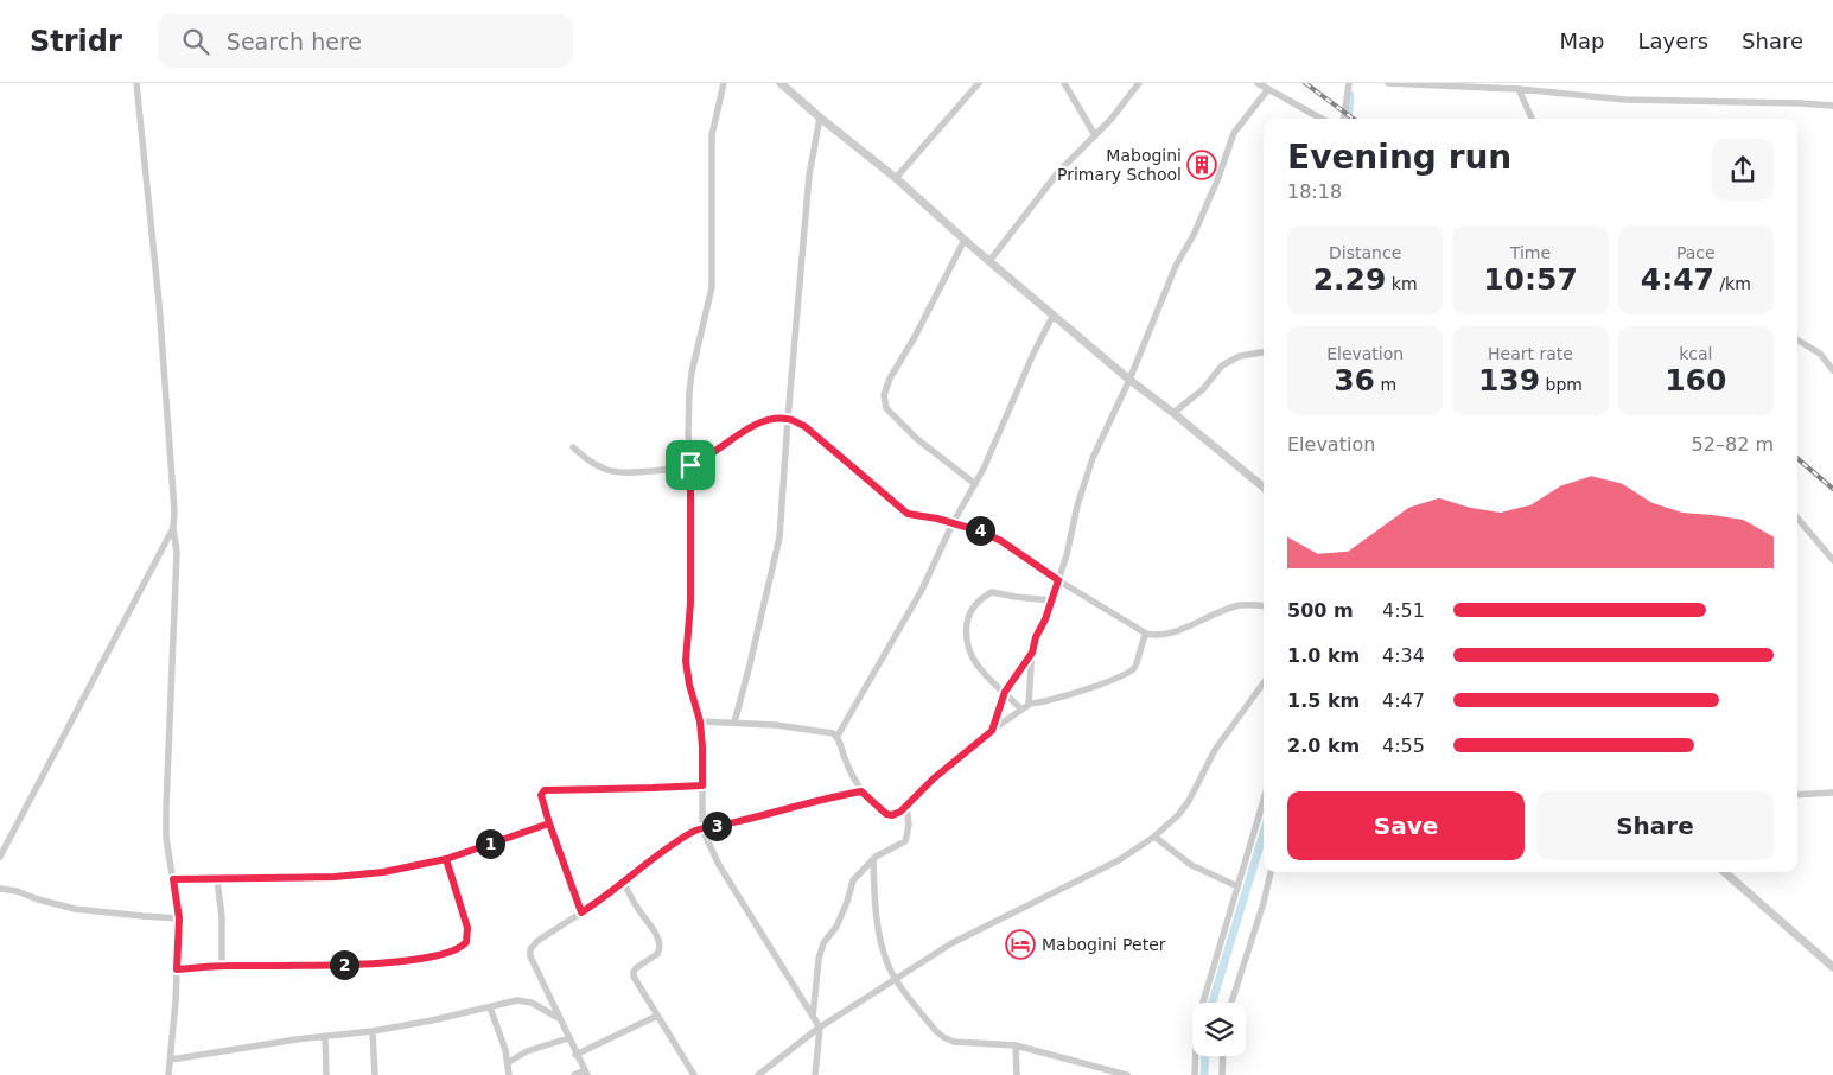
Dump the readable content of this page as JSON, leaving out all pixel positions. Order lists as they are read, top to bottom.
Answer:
{
  "places": {
    "building": ["Mabogini Primary School"],
    "hotel": ["Mabogini Peter"]
  },
  "page": {
    "header": "Stridr",
    "search": "Search here",
    "nav": ["Map", "Layers", "Share"],
    "heading": ["Evening run", "18:18"],
    "stats": [
      ["Distance", "2.29 km"],
      ["Time", "10:57"],
      ["Pace", "4:47 /km"],
      ["Elevation", "36 m"],
      ["Heart rate", "139 bpm"],
      ["kcal", "160"]
    ],
    "chart": ["Elevation", "52–82 m"],
    "pins": [
      "4",
      "3",
      "1",
      "2"
    ],
    "list": [
      {
        "name": "500 m",
        "note": "4:51"
      },
      {
        "name": "1.0 km",
        "note": "4:34"
      },
      {
        "name": "1.5 km",
        "note": "4:47"
      },
      {
        "name": "2.0 km",
        "note": "4:55"
      }
    ],
    "buttons": ["Save", "Share"]
  }
}
